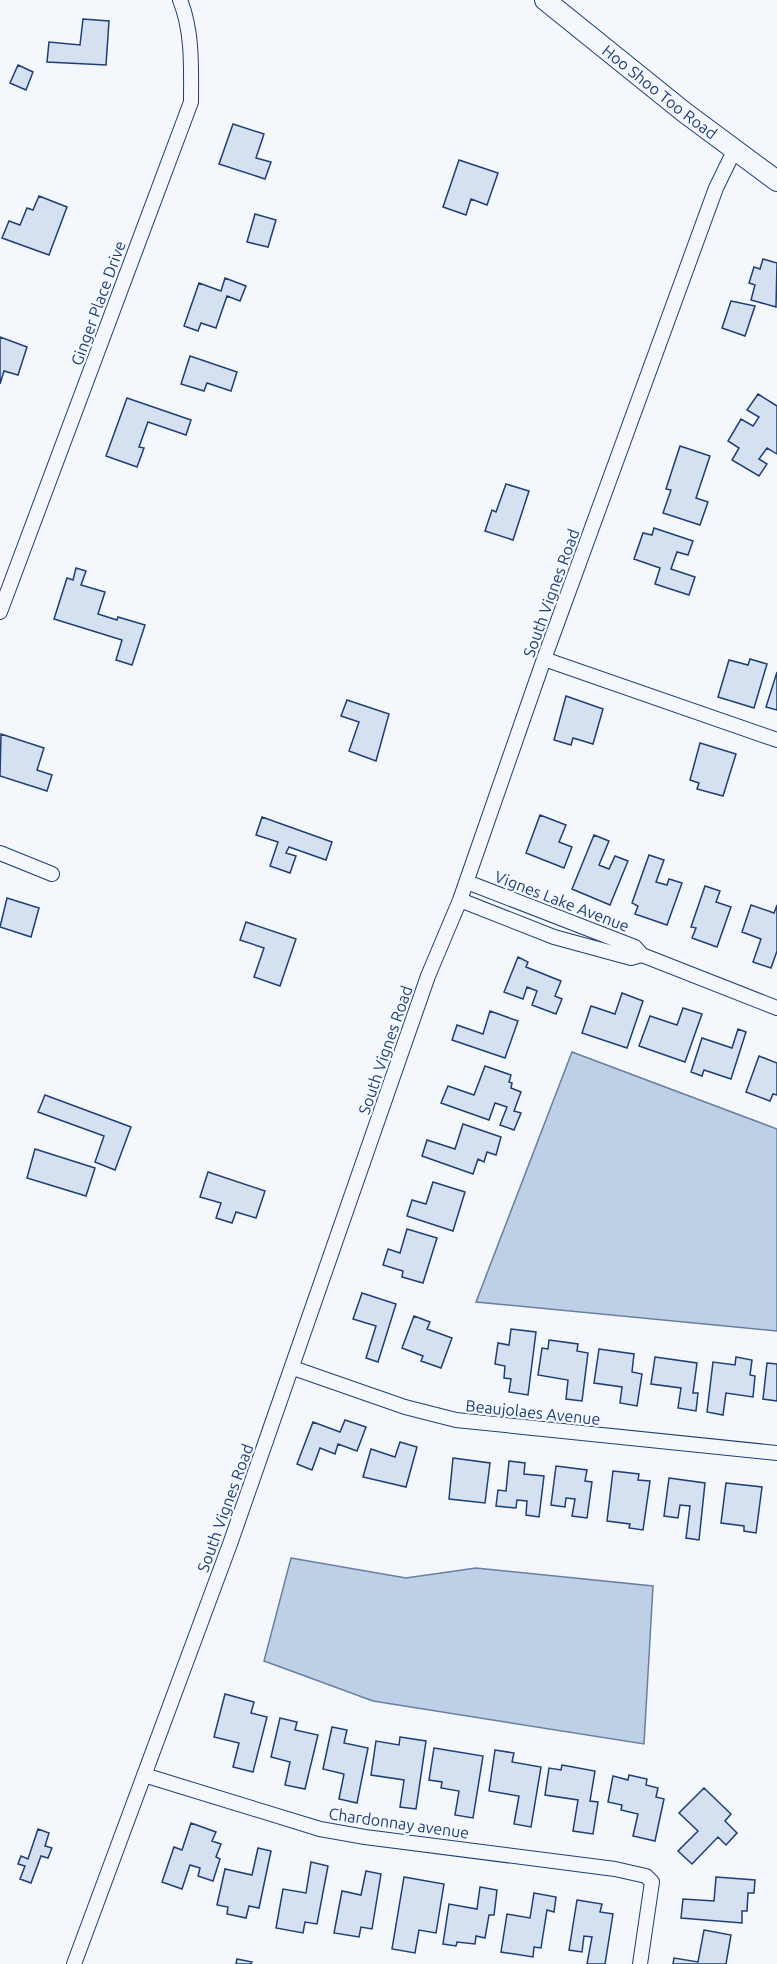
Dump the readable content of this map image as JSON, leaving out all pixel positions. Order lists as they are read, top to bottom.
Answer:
{
  "streets": {
    "street": [
      "Hoo Shoo Too Road",
      "Ginger Place Drive",
      "South Vignes Road",
      "Vignes Lake Avenue",
      "Beaujolaes Avenue",
      "Chardonnay avenue"
    ]
  },
  "crossings": [
    ["Hoo Shoo Too Road", "South Vignes Road"],
    ["South Vignes Road", "Vignes Lake Avenue"],
    ["South Vignes Road", "Beaujolaes Avenue"],
    ["South Vignes Road", "Chardonnay avenue"]
  ]
}
